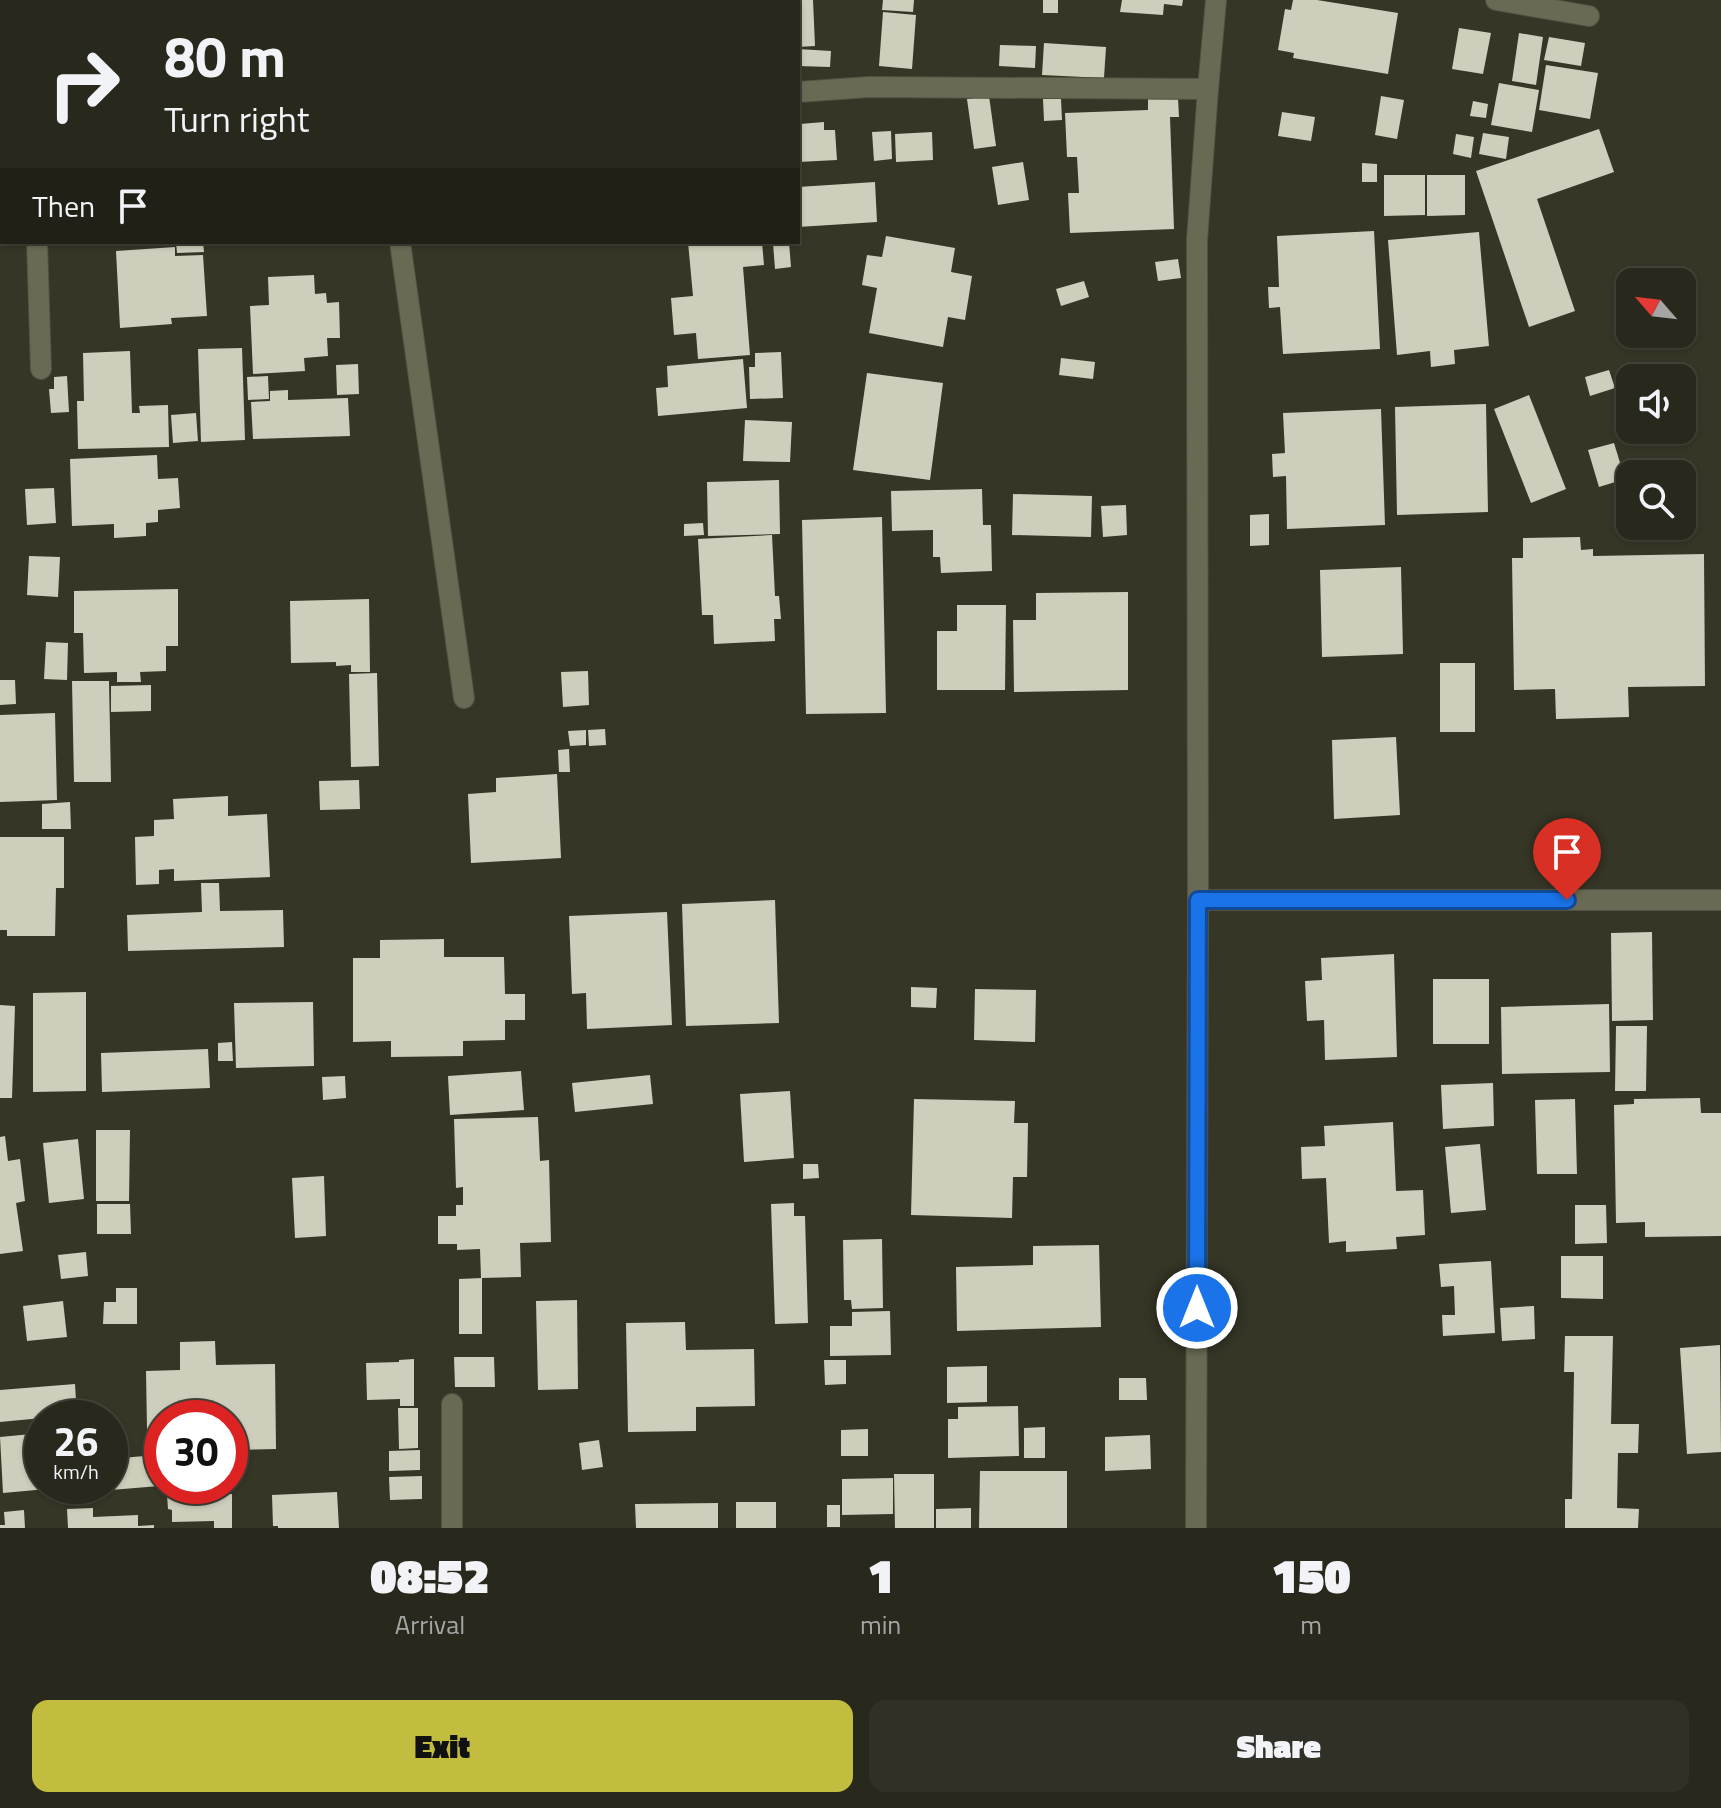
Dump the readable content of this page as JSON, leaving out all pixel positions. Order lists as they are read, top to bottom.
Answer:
{
  "north": "top left",
  "page": {
    "turn": ["80 m", "Turn right"],
    "then": "Then",
    "speed": "26 km/h",
    "limit": "30",
    "eta": [
      "08:52",
      "Arrival",
      "1",
      "min",
      "150",
      "m"
    ],
    "buttons": ["Exit", "Share"]
  }
}
